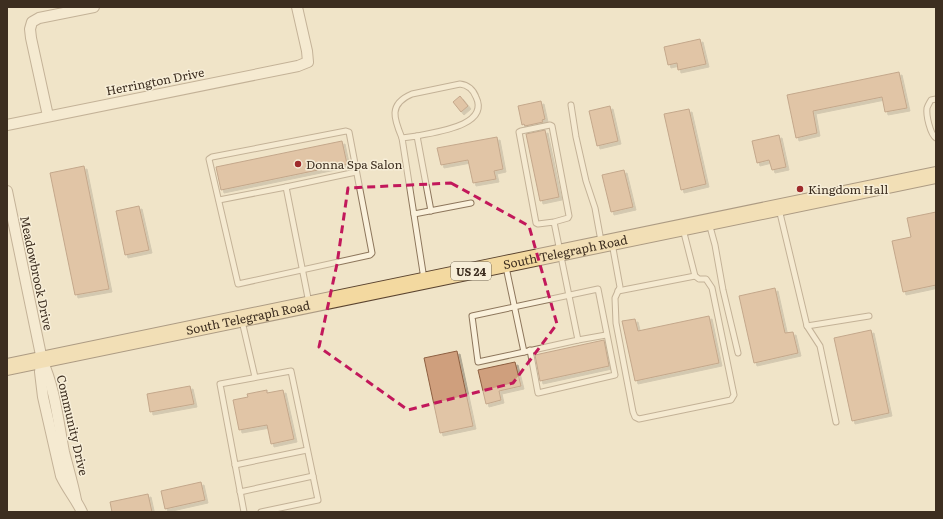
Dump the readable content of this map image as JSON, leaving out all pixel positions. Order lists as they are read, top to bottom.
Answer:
{
  "streets": {
    "main road": ["South Telegraph Road", "US 24"],
    "street": ["Herrington Drive", "Meadowbrook Drive", "Community Drive"]
  },
  "crossings": [
    ["South Telegraph Road", "Meadowbrook Drive"],
    ["South Telegraph Road", "Community Drive"],
    ["Meadowbrook Drive", "Community Drive"]
  ],
  "places": ["Donna Spa Salon", "Kingdom Hall"]
}
